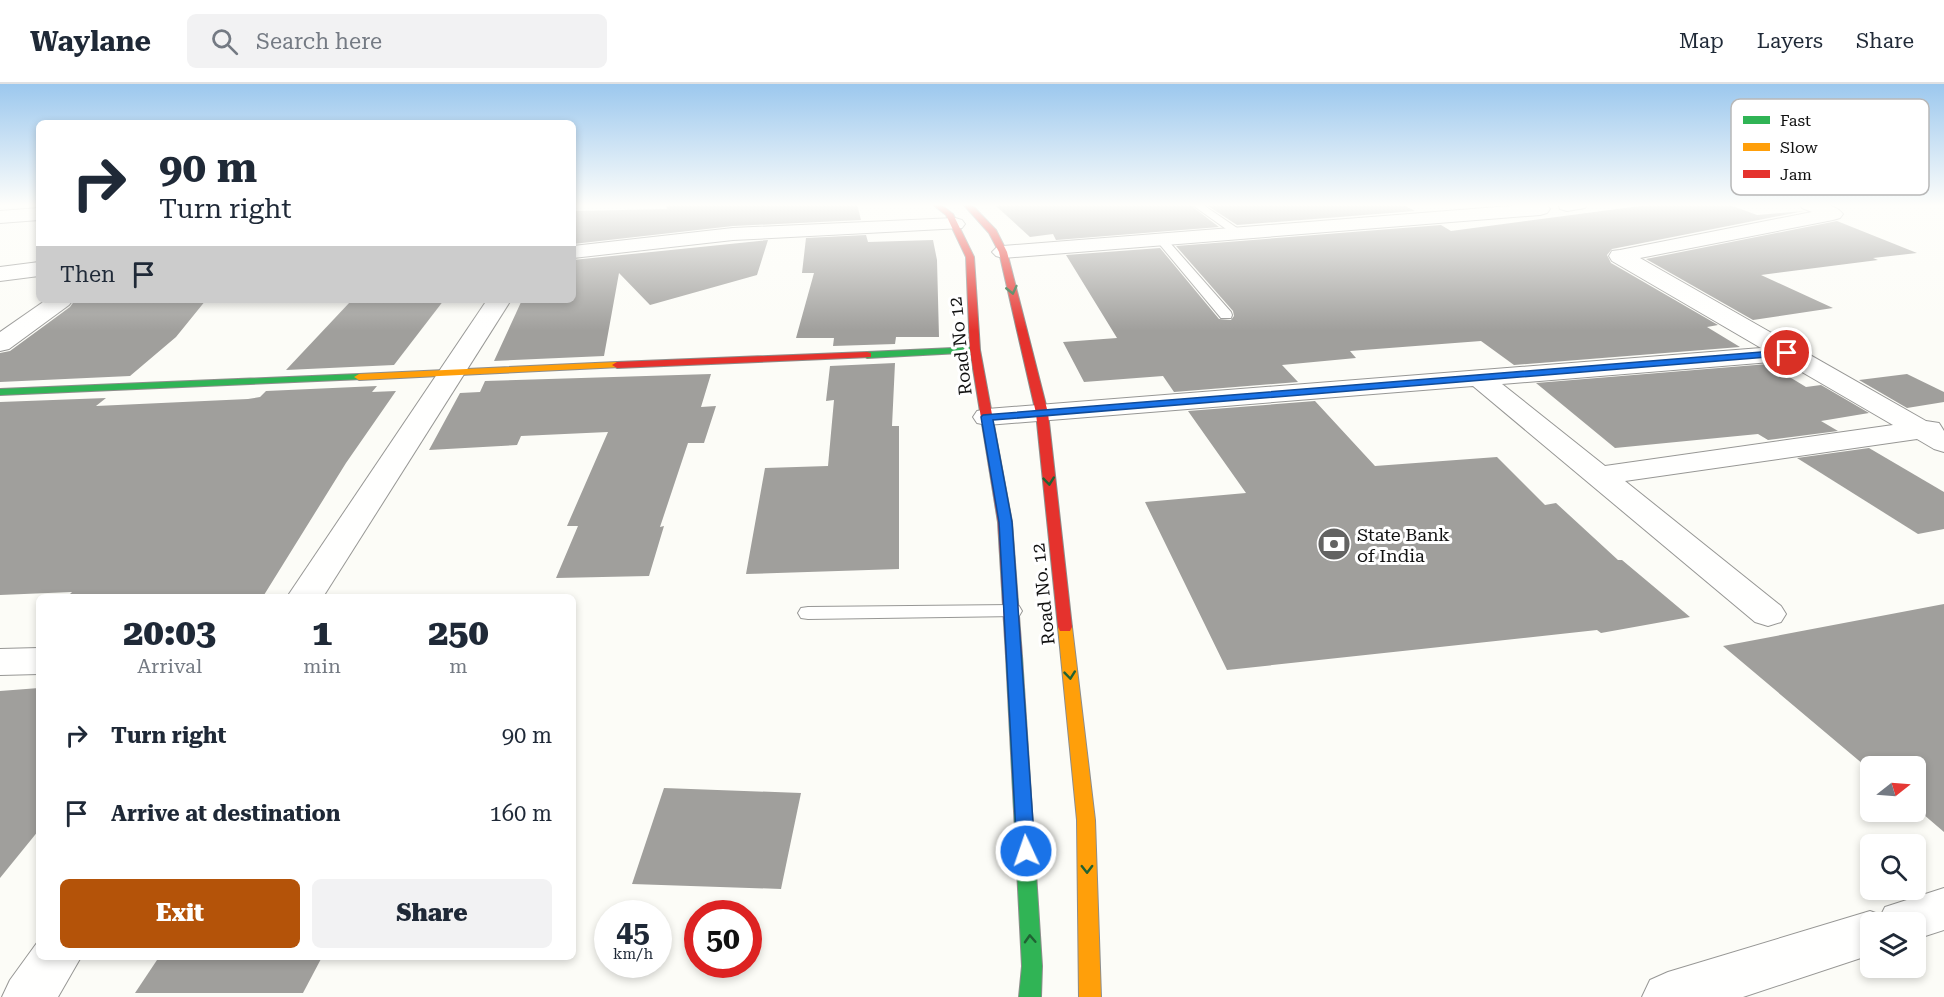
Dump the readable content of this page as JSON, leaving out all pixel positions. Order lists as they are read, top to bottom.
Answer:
{
  "streets": {
    "main road": ["Road No 12", "Road No. 12"]
  },
  "one_way": ["Road No 12", "Road No. 12"],
  "places": {
    "bank": ["State Bank of India"]
  },
  "legend": ["Fast", "Slow", "Jam"],
  "north": "right",
  "page": {
    "header": "Waylane",
    "search": "Search here",
    "nav": ["Map", "Layers", "Share"],
    "turn": ["90 m", "Turn right"],
    "then": "Then",
    "eta": [
      "20:03",
      "Arrival",
      "1",
      "min",
      "250",
      "m"
    ],
    "list": [
      {
        "name": "Turn right",
        "value": "90 m"
      },
      {
        "name": "Arrive at destination",
        "value": "160 m"
      }
    ],
    "buttons": ["Exit", "Share"],
    "speed": "45 km/h",
    "limit": "50"
  }
}
